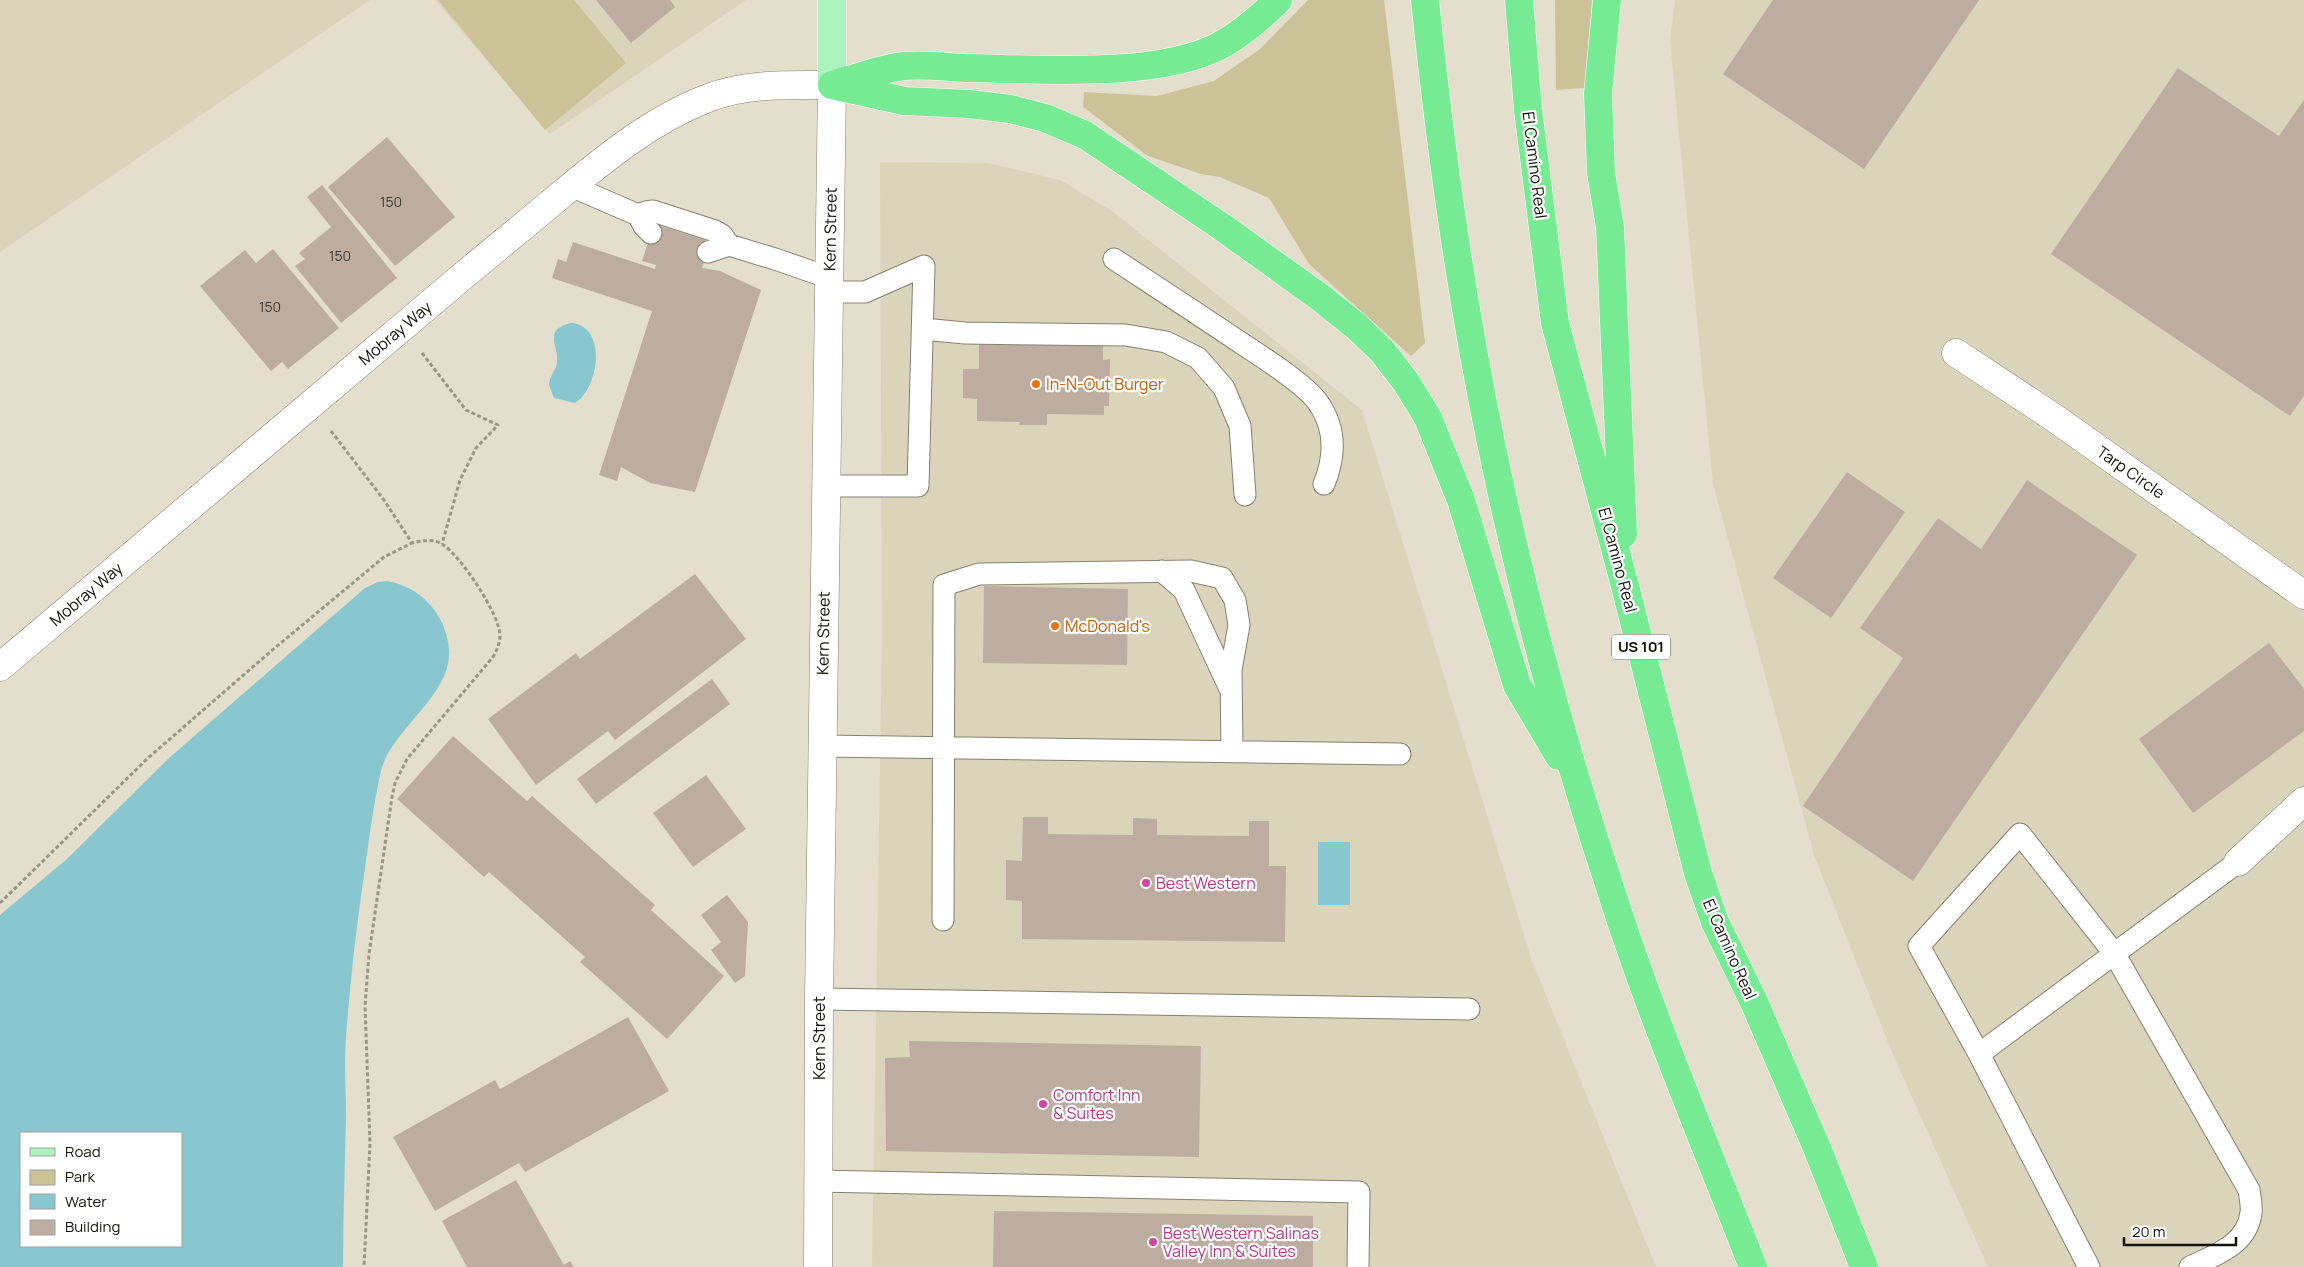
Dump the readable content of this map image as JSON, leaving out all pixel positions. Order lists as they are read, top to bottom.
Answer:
{
  "streets": {
    "highway": ["El Camino Real", "US 101"],
    "main road": ["Kern Street"],
    "street": ["Mobray Way", "Tarp Circle"]
  },
  "crossings": [
    ["Kern Street", "Mobray Way"]
  ],
  "places": [
    "In-N-Out Burger",
    "McDonald's",
    "Best Western",
    "Comfort Inn & Suites",
    "Best Western Salinas Valley Inn & Suites"
  ],
  "house_numbers": ["150", "150", "150"],
  "legend": [
    "Road",
    "Park",
    "Water",
    "Building"
  ],
  "scale_bar": "20 m"
}
